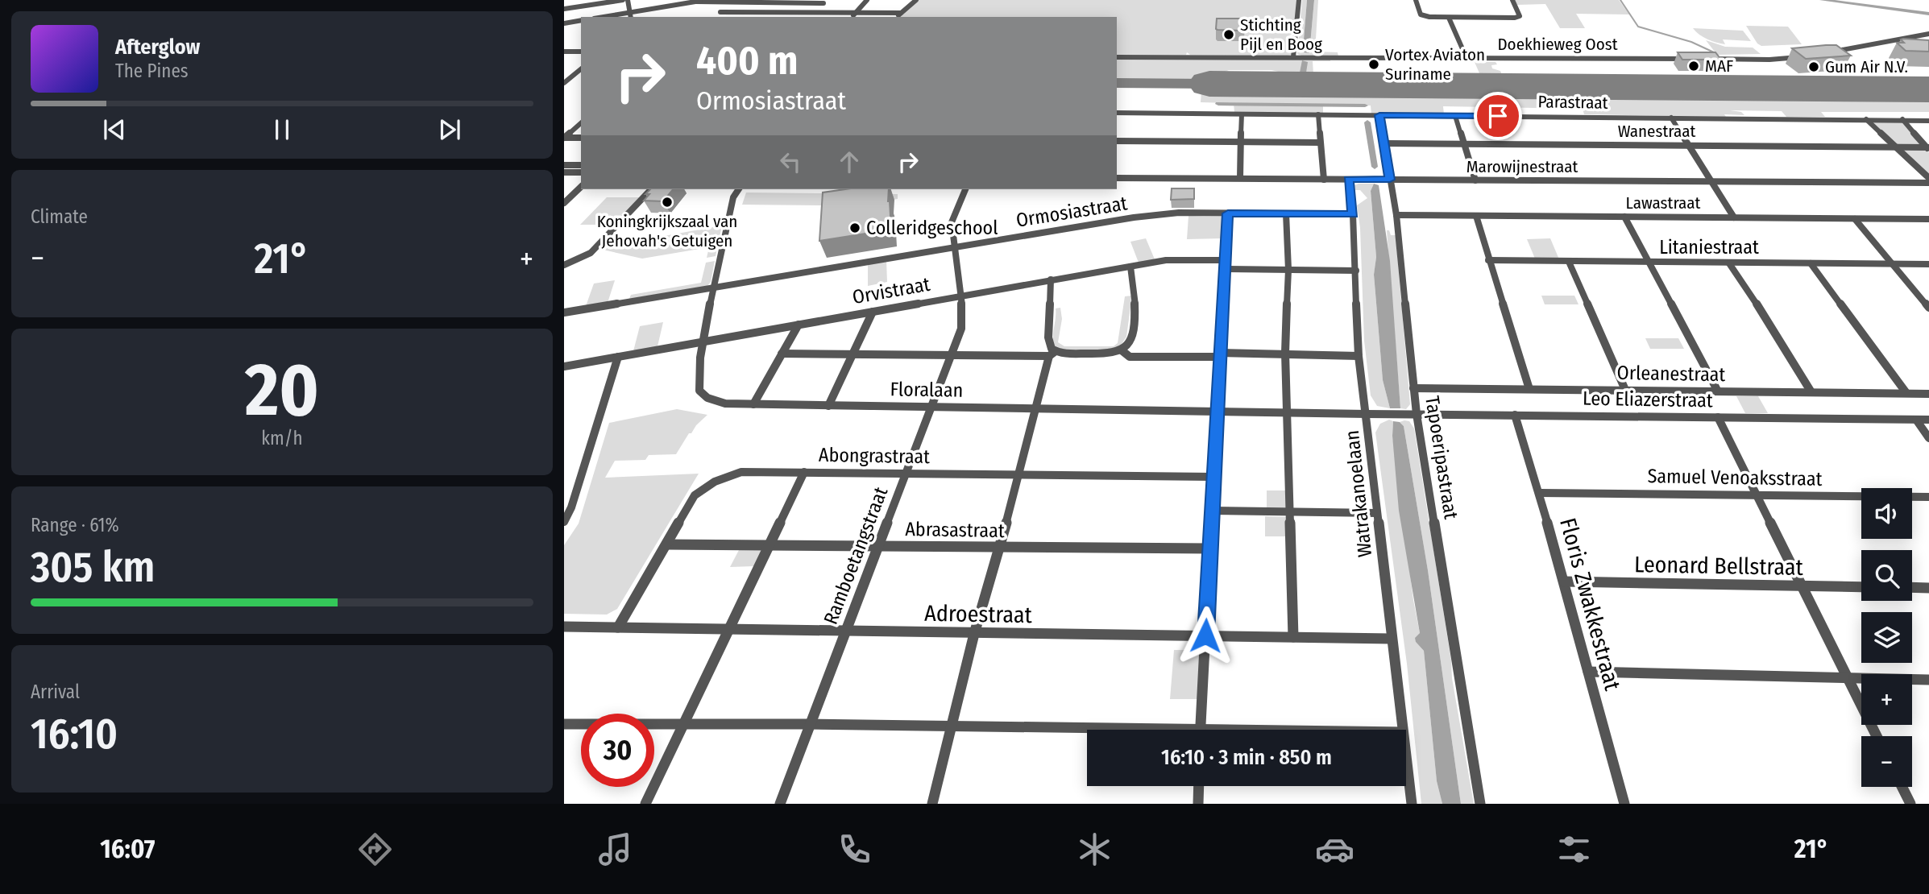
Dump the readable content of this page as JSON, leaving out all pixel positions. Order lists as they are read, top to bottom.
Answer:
{
  "streets": {
    "street": [
      "Doekhieweg Oost",
      "Parastraat",
      "Wanestraat",
      "Marowijnestraat",
      "Lawastraat",
      "Ormosiastraat",
      "Litaniestraat",
      "Orvistraat",
      "Orleanestraat",
      "Floralaan",
      "Leo Eliazerstraat",
      "Abongrastraat",
      "Tapoeripastraat",
      "Samuel Venoaksstraat",
      "Watrakanoelaan",
      "Abrasastraat",
      "Ramboetangstraat",
      "Leonard Bellstraat",
      "Floris Zwakkestraat",
      "Adroestraat"
    ]
  },
  "crossings": [
    ["Parastraat", "Tapoeripastraat"],
    ["Wanestraat", "Tapoeripastraat"],
    ["Marowijnestraat", "Tapoeripastraat"],
    ["Marowijnestraat", "Watrakanoelaan"],
    ["Lawastraat", "Tapoeripastraat"],
    ["Ormosiastraat", "Floralaan"],
    ["Ormosiastraat", "Watrakanoelaan"],
    ["Ormosiastraat", "Ramboetangstraat"],
    ["Orvistraat", "Floralaan"],
    ["Orvistraat", "Watrakanoelaan"],
    ["Orvistraat", "Ramboetangstraat"],
    ["Orleanestraat", "Tapoeripastraat"],
    ["Floralaan", "Leo Eliazerstraat"],
    ["Floralaan", "Watrakanoelaan"],
    ["Floralaan", "Ramboetangstraat"],
    ["Leo Eliazerstraat", "Tapoeripastraat"],
    ["Leo Eliazerstraat", "Watrakanoelaan"],
    ["Leo Eliazerstraat", "Floris Zwakkestraat"],
    ["Abongrastraat", "Abrasastraat"],
    ["Abongrastraat", "Ramboetangstraat"],
    ["Abongrastraat", "Adroestraat"],
    ["Samuel Venoaksstraat", "Floris Zwakkestraat"],
    ["Watrakanoelaan", "Adroestraat"],
    ["Abrasastraat", "Ramboetangstraat"],
    ["Ramboetangstraat", "Adroestraat"],
    ["Leonard Bellstraat", "Floris Zwakkestraat"]
  ],
  "places": [
    "Stichting Pijl en Boog",
    "Vortex Aviaton Suriname",
    "MAF",
    "Gum Air N.V.",
    "Koningkrijkszaal van Jehovah's Getuigen",
    "Colleridgeschool"
  ],
  "page": {
    "turn": ["400 m", "Ormosiastraat"],
    "song": ["Afterglow", "The Pines"],
    "tile": [
      "Climate",
      ["20", "km/h"],
      ["Range · 61%", "305 km"],
      ["Arrival", "16:10"]
    ],
    "heat": ["−", "21°", "+"],
    "map_buttons": ["+", "−"],
    "limit": "30",
    "trip": "16:10 · 3 min · 850 m",
    "tabs": ["16:07", "21°"]
  }
}
